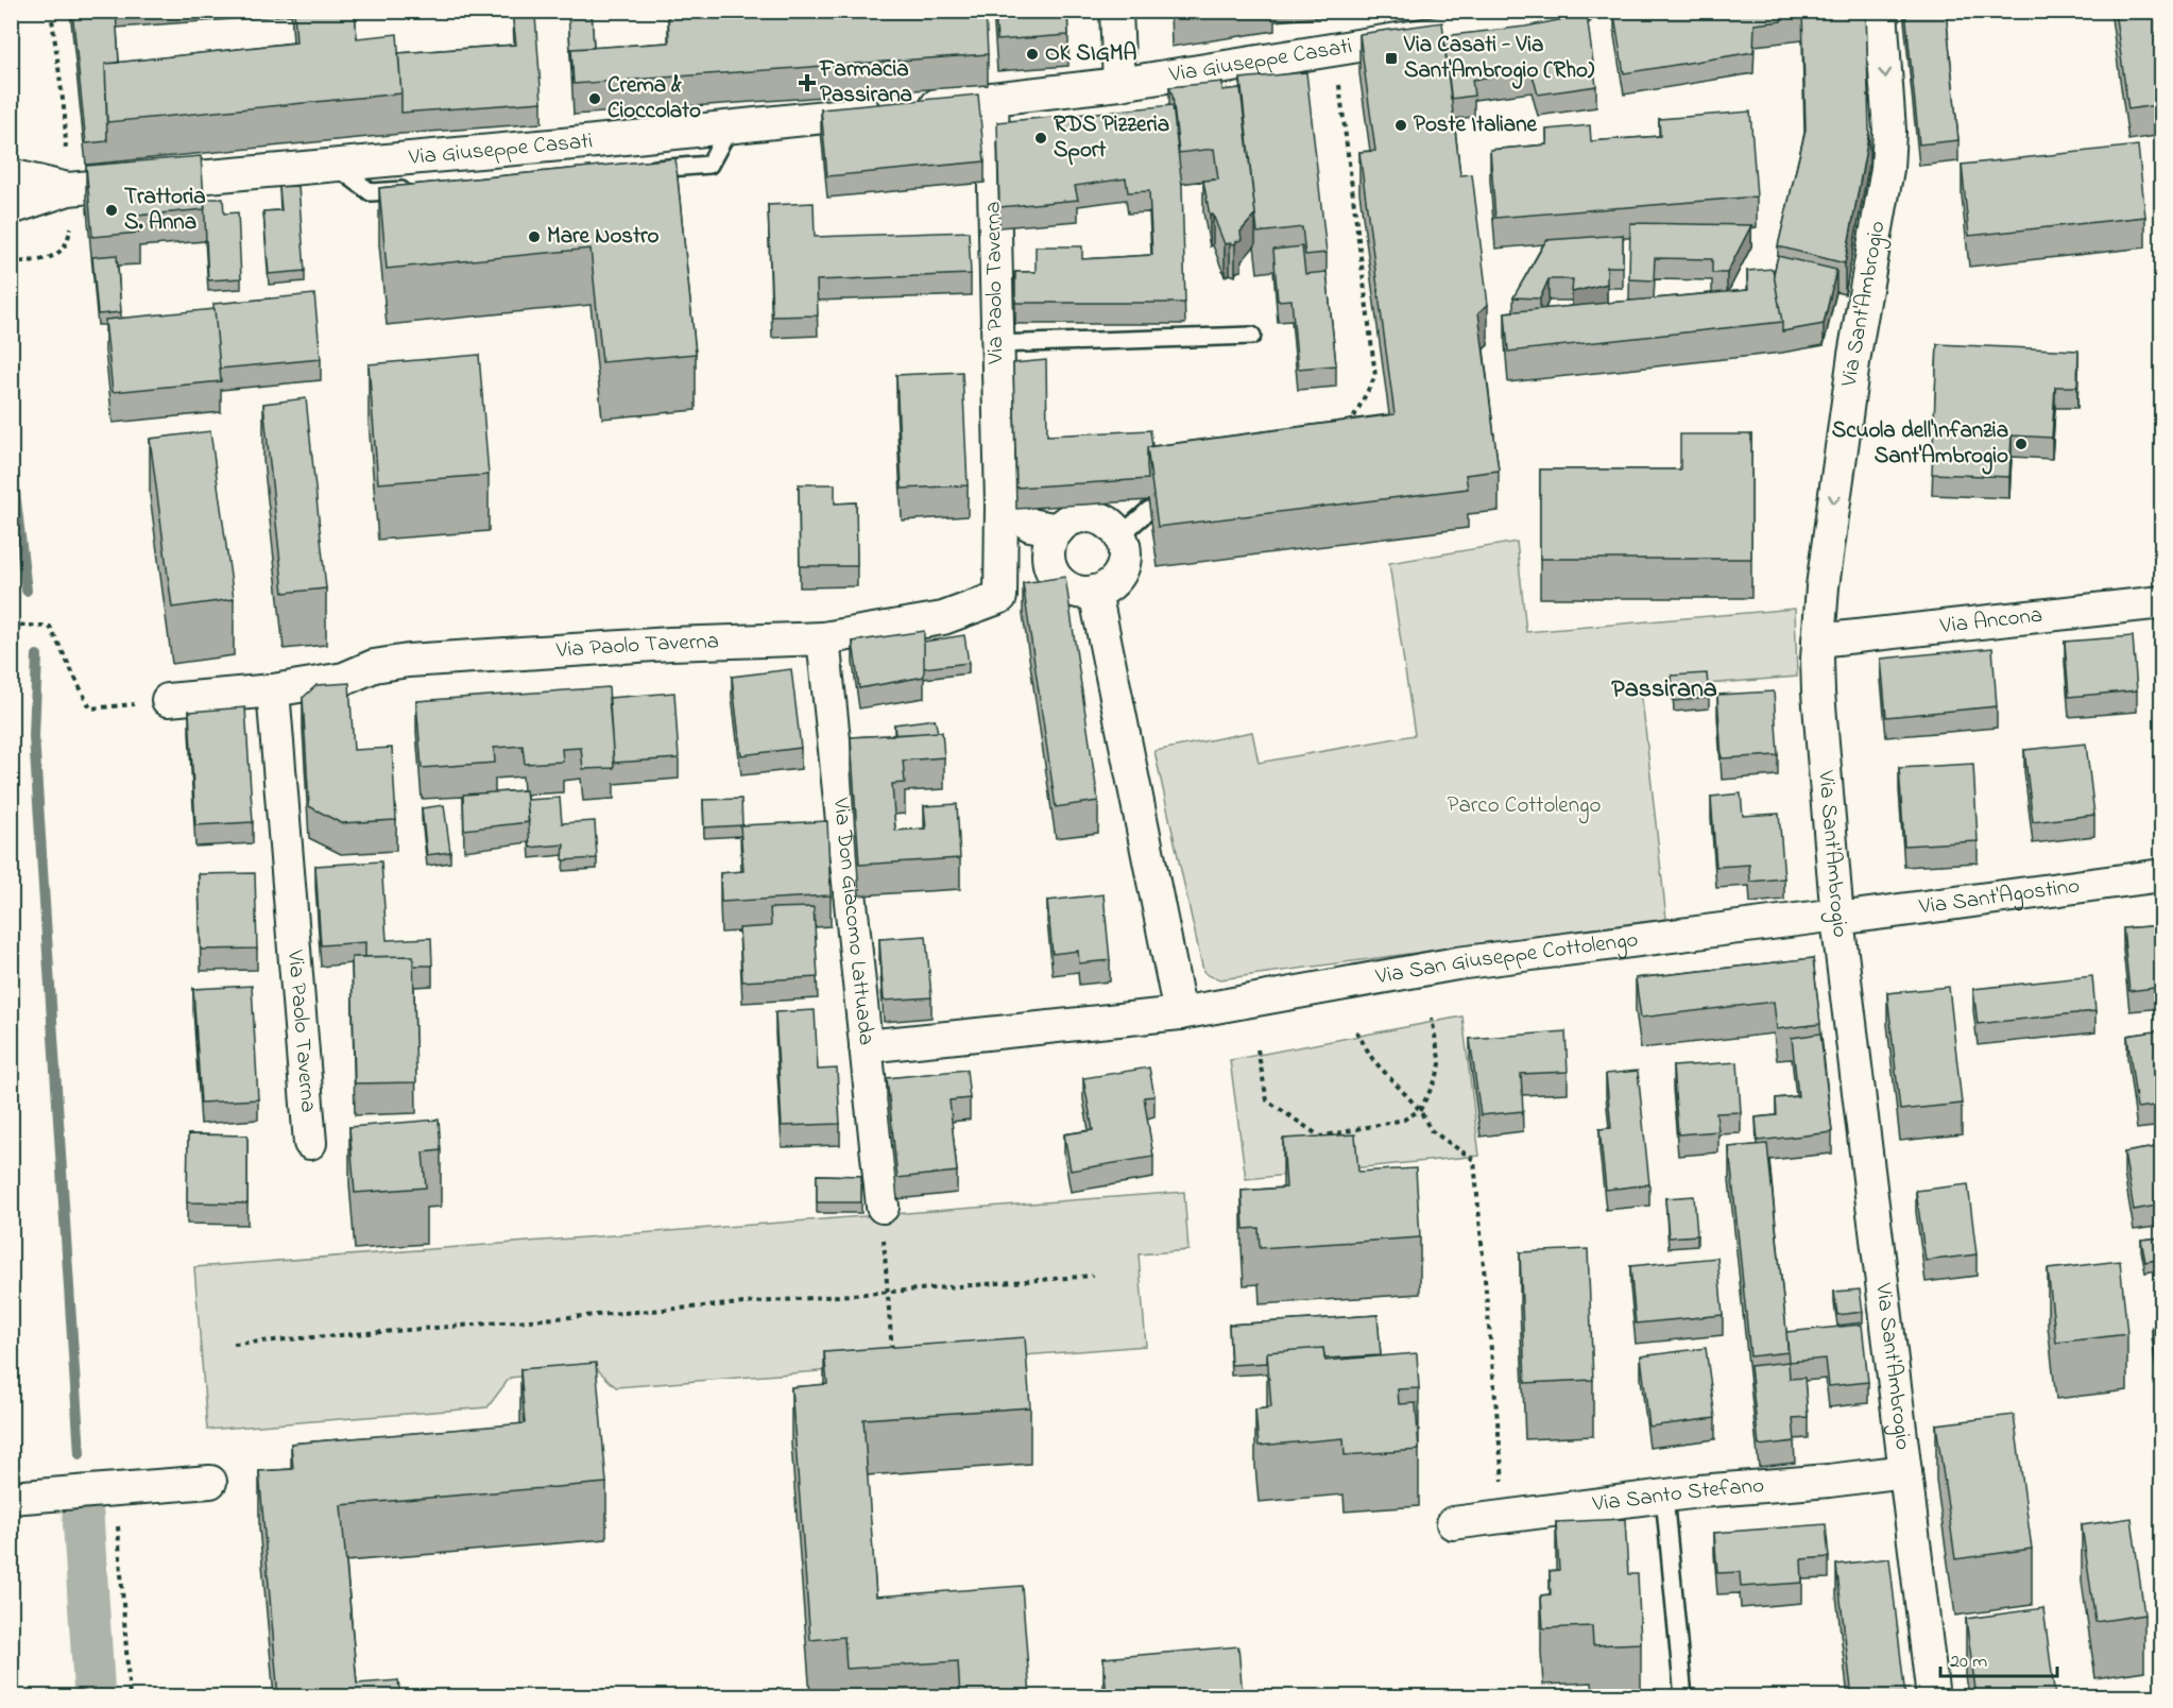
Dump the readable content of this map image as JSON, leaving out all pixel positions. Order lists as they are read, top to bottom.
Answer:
{
  "streets": {
    "street": [
      "Via Giuseppe Casati",
      "Via Paolo Taverna",
      "Via Sant'Ambrogio",
      "Via Ancona",
      "Via Sant'Agostino",
      "Via Don Giacomo Lattuada",
      "Via San Giuseppe Cottolengo",
      "Via Santo Stefano"
    ]
  },
  "crossings": [
    ["Via Giuseppe Casati", "Via Paolo Taverna"],
    ["Via Paolo Taverna", "Via Don Giacomo Lattuada"],
    ["Via Sant'Ambrogio", "Via Ancona"],
    ["Via Sant'Ambrogio", "Via Sant'Agostino"],
    ["Via Sant'Ambrogio", "Via San Giuseppe Cottolengo"],
    ["Via Sant'Ambrogio", "Via Santo Stefano"],
    ["Via Sant'Agostino", "Via San Giuseppe Cottolengo"],
    ["Via Don Giacomo Lattuada", "Via San Giuseppe Cottolengo"]
  ],
  "one_way": ["Via Sant'Ambrogio"],
  "districts": ["Passirana"],
  "parks": ["Parco Cottolengo"],
  "places": {
    "other": [
      "OK SIGMA",
      "Crema & Cioccolato",
      "Poste Italiane",
      "RDS Pizzeria Sport",
      "Trattoria S. Anna",
      "Mare Nostro",
      "Scuola dell'Infanzia Sant'Ambrogio"
    ],
    "transit": ["Via Casati - Via Sant'Ambrogio (Rho)"],
    "health": ["Farmacia Passirana"]
  },
  "scale_bar": "20 m"
}
